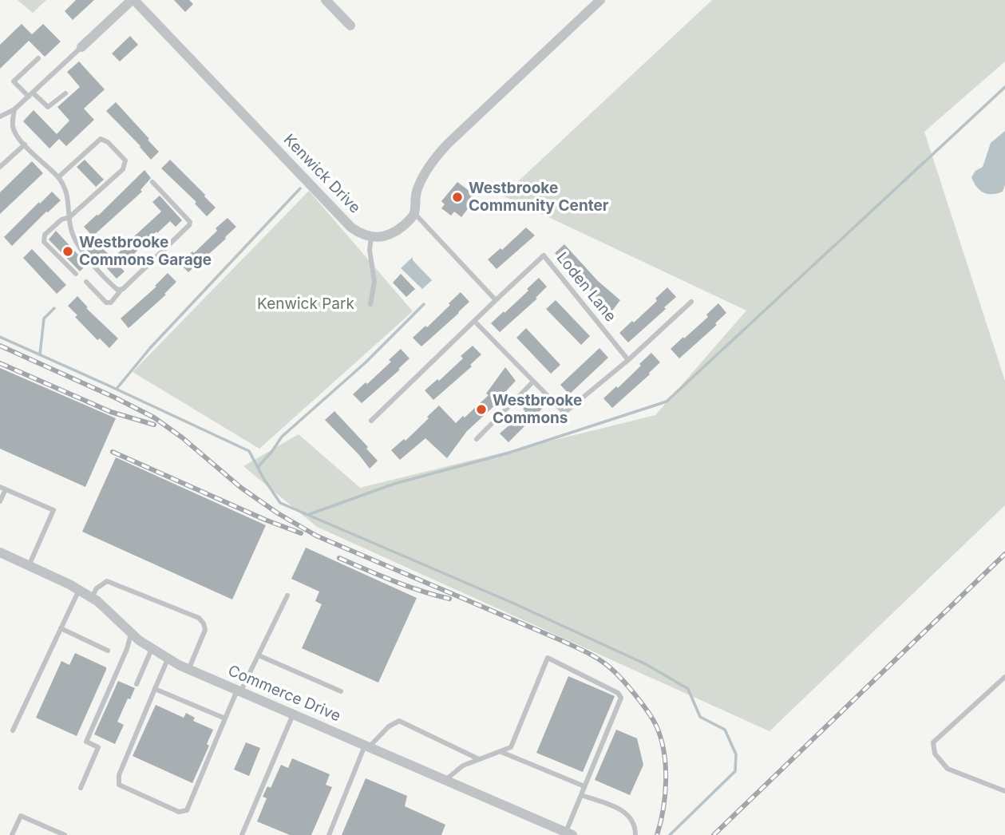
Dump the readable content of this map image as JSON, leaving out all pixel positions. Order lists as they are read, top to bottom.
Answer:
{
  "streets": {
    "street": ["Kenwick Drive", "Commerce Drive"],
    "lane": ["Loden Lane"]
  },
  "parks": ["Kenwick Park"],
  "places": ["Westbrooke Community Center", "Westbrooke Commons Garage", "Westbrooke Commons"]
}
